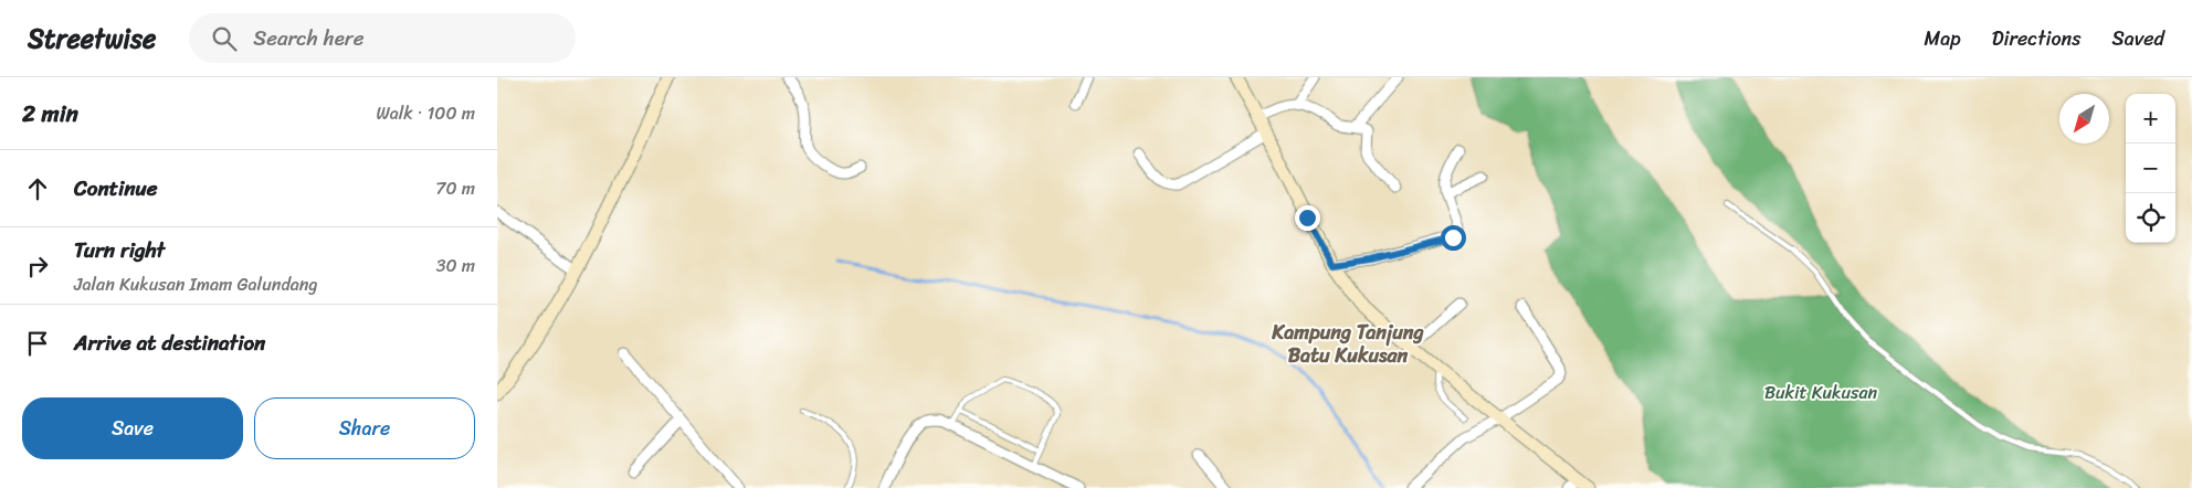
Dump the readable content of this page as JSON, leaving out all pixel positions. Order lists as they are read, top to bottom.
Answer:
{
  "districts": ["Kampung Tanjung Batu Kukusan"],
  "parks": ["Bukit Kukusan"],
  "north": "bottom left",
  "page": {
    "header": "Streetwise",
    "search": "Search here",
    "nav": ["Map", "Directions", "Saved"],
    "heading": ["2 min", "Walk · 100 m"],
    "map_buttons": ["+", "−"],
    "list": [
      ["Continue", "70 m"],
      ["Turn right", "Jalan Kukusan Imam Galundang", "30 m"],
      "Arrive at destination"
    ],
    "buttons": ["Save", "Share"]
  }
}
